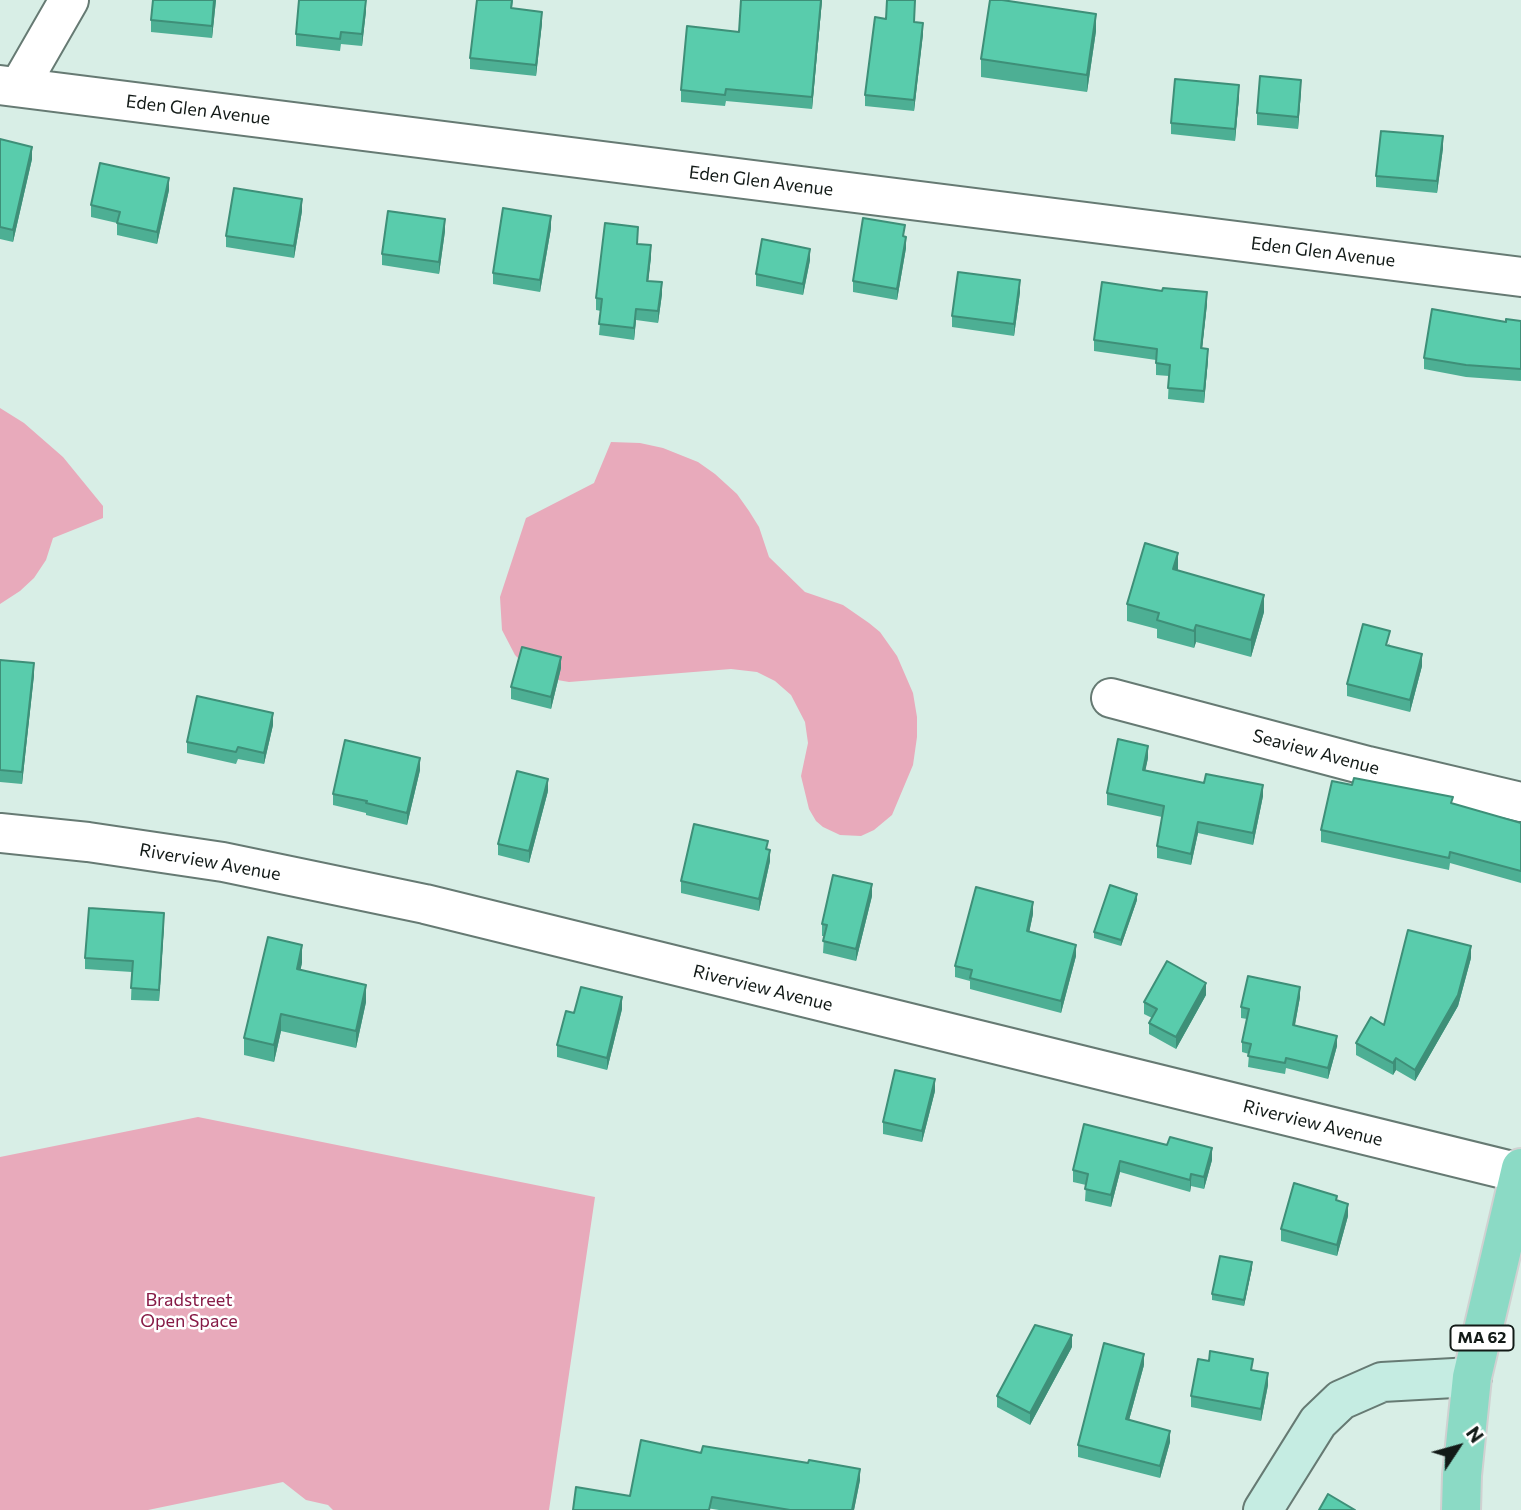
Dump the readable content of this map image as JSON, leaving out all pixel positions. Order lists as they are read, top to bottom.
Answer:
{
  "streets": {
    "main road": ["MA 62"],
    "street": ["Eden Glen Avenue", "Seaview Avenue", "Riverview Avenue"]
  },
  "crossings": [
    ["Riverview Avenue", "MA 62"]
  ],
  "parks": ["Bradstreet Open Space"],
  "north": "top right"
}
